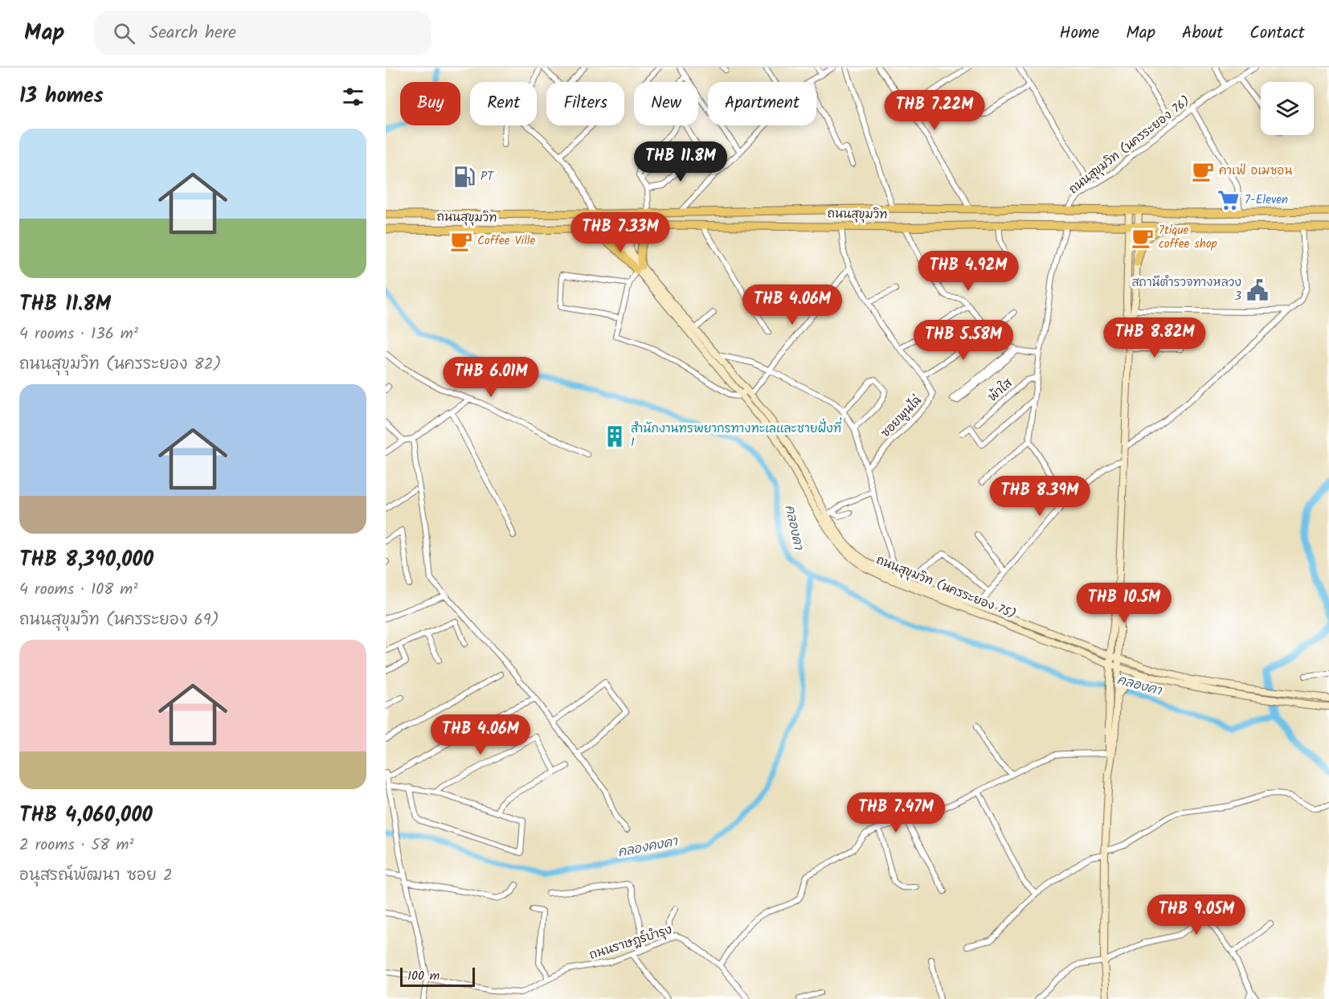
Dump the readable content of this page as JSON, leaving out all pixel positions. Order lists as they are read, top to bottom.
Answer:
{
  "streets": {
    "main road": ["ถนนสุขุมวิท"],
    "street": [
      "ถนนสุขุมวิท (นครระยอง 76)",
      "พ้าใส",
      "ซอยพูนไฉ่",
      "ถนนสุขุมวิท (นครระยอง 75)",
      "ถนนราษฎร์บำรุง"
    ]
  },
  "crossings": [
    ["ถนนสุขุมวิท (นครระยอง 76)", "ถนนสุขุมวิท"],
    ["ถนนสุขุมวิท", "ซอยพูนไฉ่"],
    ["ถนนสุขุมวิท", "ถนนสุขุมวิท (นครระยอง 75)"]
  ],
  "water": ["คลองคา", "คลองคงคา"],
  "places": {
    "cafe": ["คาเฟ่ อเมซอน", "7tique coffee shop", "Coffee Ville"],
    "fuel station": ["PT"],
    "supermarket": ["7-Eleven"],
    "public building": ["สถานีตำรวจทางหลวง 3"],
    "building": ["สำนักงานทรพยากรทางทะเลและชายฝั่งที่ 1"]
  },
  "scale_bar": "100 m",
  "page": {
    "header": "Map",
    "search": "Search here",
    "nav": [
      "Home",
      "Map",
      "About",
      "Contact"
    ],
    "heading": "13 homes",
    "chip": [
      "Buy",
      "Rent",
      "Filters",
      "New",
      "Apartment"
    ],
    "price": [
      "THB 7.22M",
      "THB 11.8M",
      "THB 7.33M",
      "THB 4.92M",
      "THB 4.06M",
      "THB 8.82M",
      "THB 5.58M",
      "THB 6.01M",
      "THB 8.39M",
      "THB 10.5M",
      "THB 4.06M",
      "THB 7.47M",
      "THB 9.05M"
    ],
    "list": [
      {
        "name": "THB 11.8M",
        "note": "4 rooms · 136 m² · ถนนสุขุมวิท (นครระยอง 82)"
      },
      {
        "name": "THB 8,390,000",
        "note": "4 rooms · 108 m² · ถนนสุขุมวิท (นครระยอง 69)"
      },
      {
        "name": "THB 4,060,000",
        "note": "2 rooms · 58 m² · อนุสรณ์พัฒนา ซอย 2"
      }
    ],
    "scale": "100 m"
  }
}
